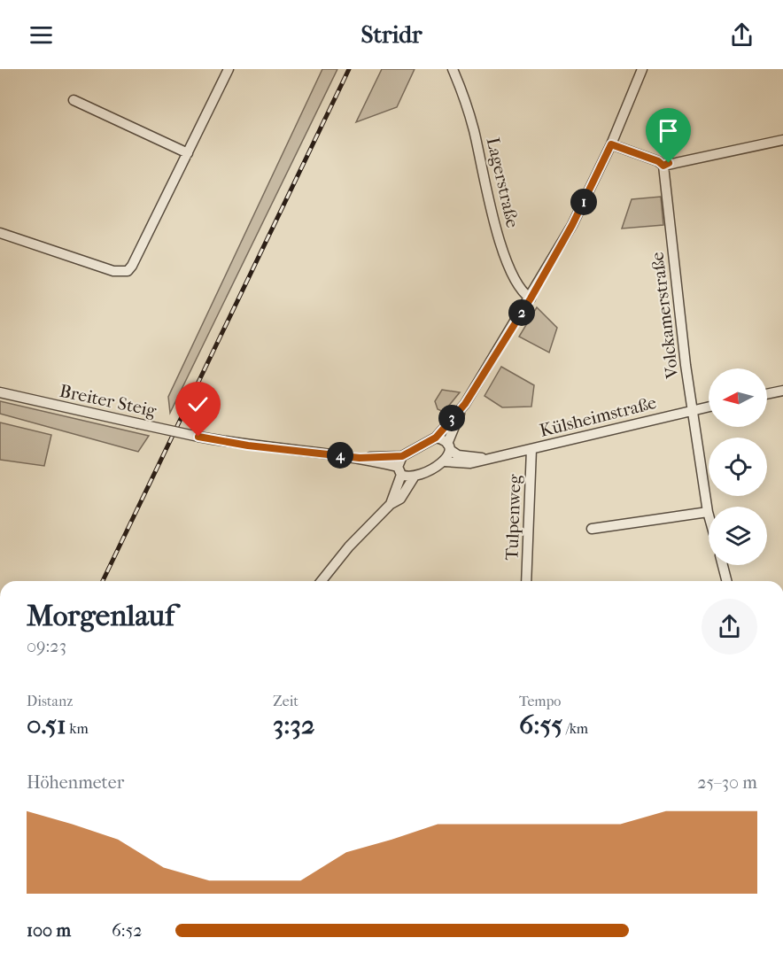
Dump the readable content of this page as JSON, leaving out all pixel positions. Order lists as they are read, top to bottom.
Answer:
{
  "streets": {
    "street": [
      "Lagerstraße",
      "Volckamerstraße",
      "Breiter Steig",
      "Külsheimstraße",
      "Tulpenweg"
    ]
  },
  "crossings": [
    ["Volckamerstraße", "Külsheimstraße"],
    ["Külsheimstraße", "Tulpenweg"]
  ],
  "north": "left",
  "page": {
    "header": "Stridr",
    "pins": [
      "1",
      "2",
      "3",
      "4"
    ],
    "heading": ["Morgenlauf", "09:23"],
    "stats": [
      ["Distanz", "0.51 km"],
      ["Zeit", "3:32"],
      ["Tempo", "6:55 /km"]
    ],
    "chart": ["Höhenmeter", "25–30 m"],
    "list": [
      {
        "name": "100 m",
        "note": "6:52"
      }
    ]
  }
}
